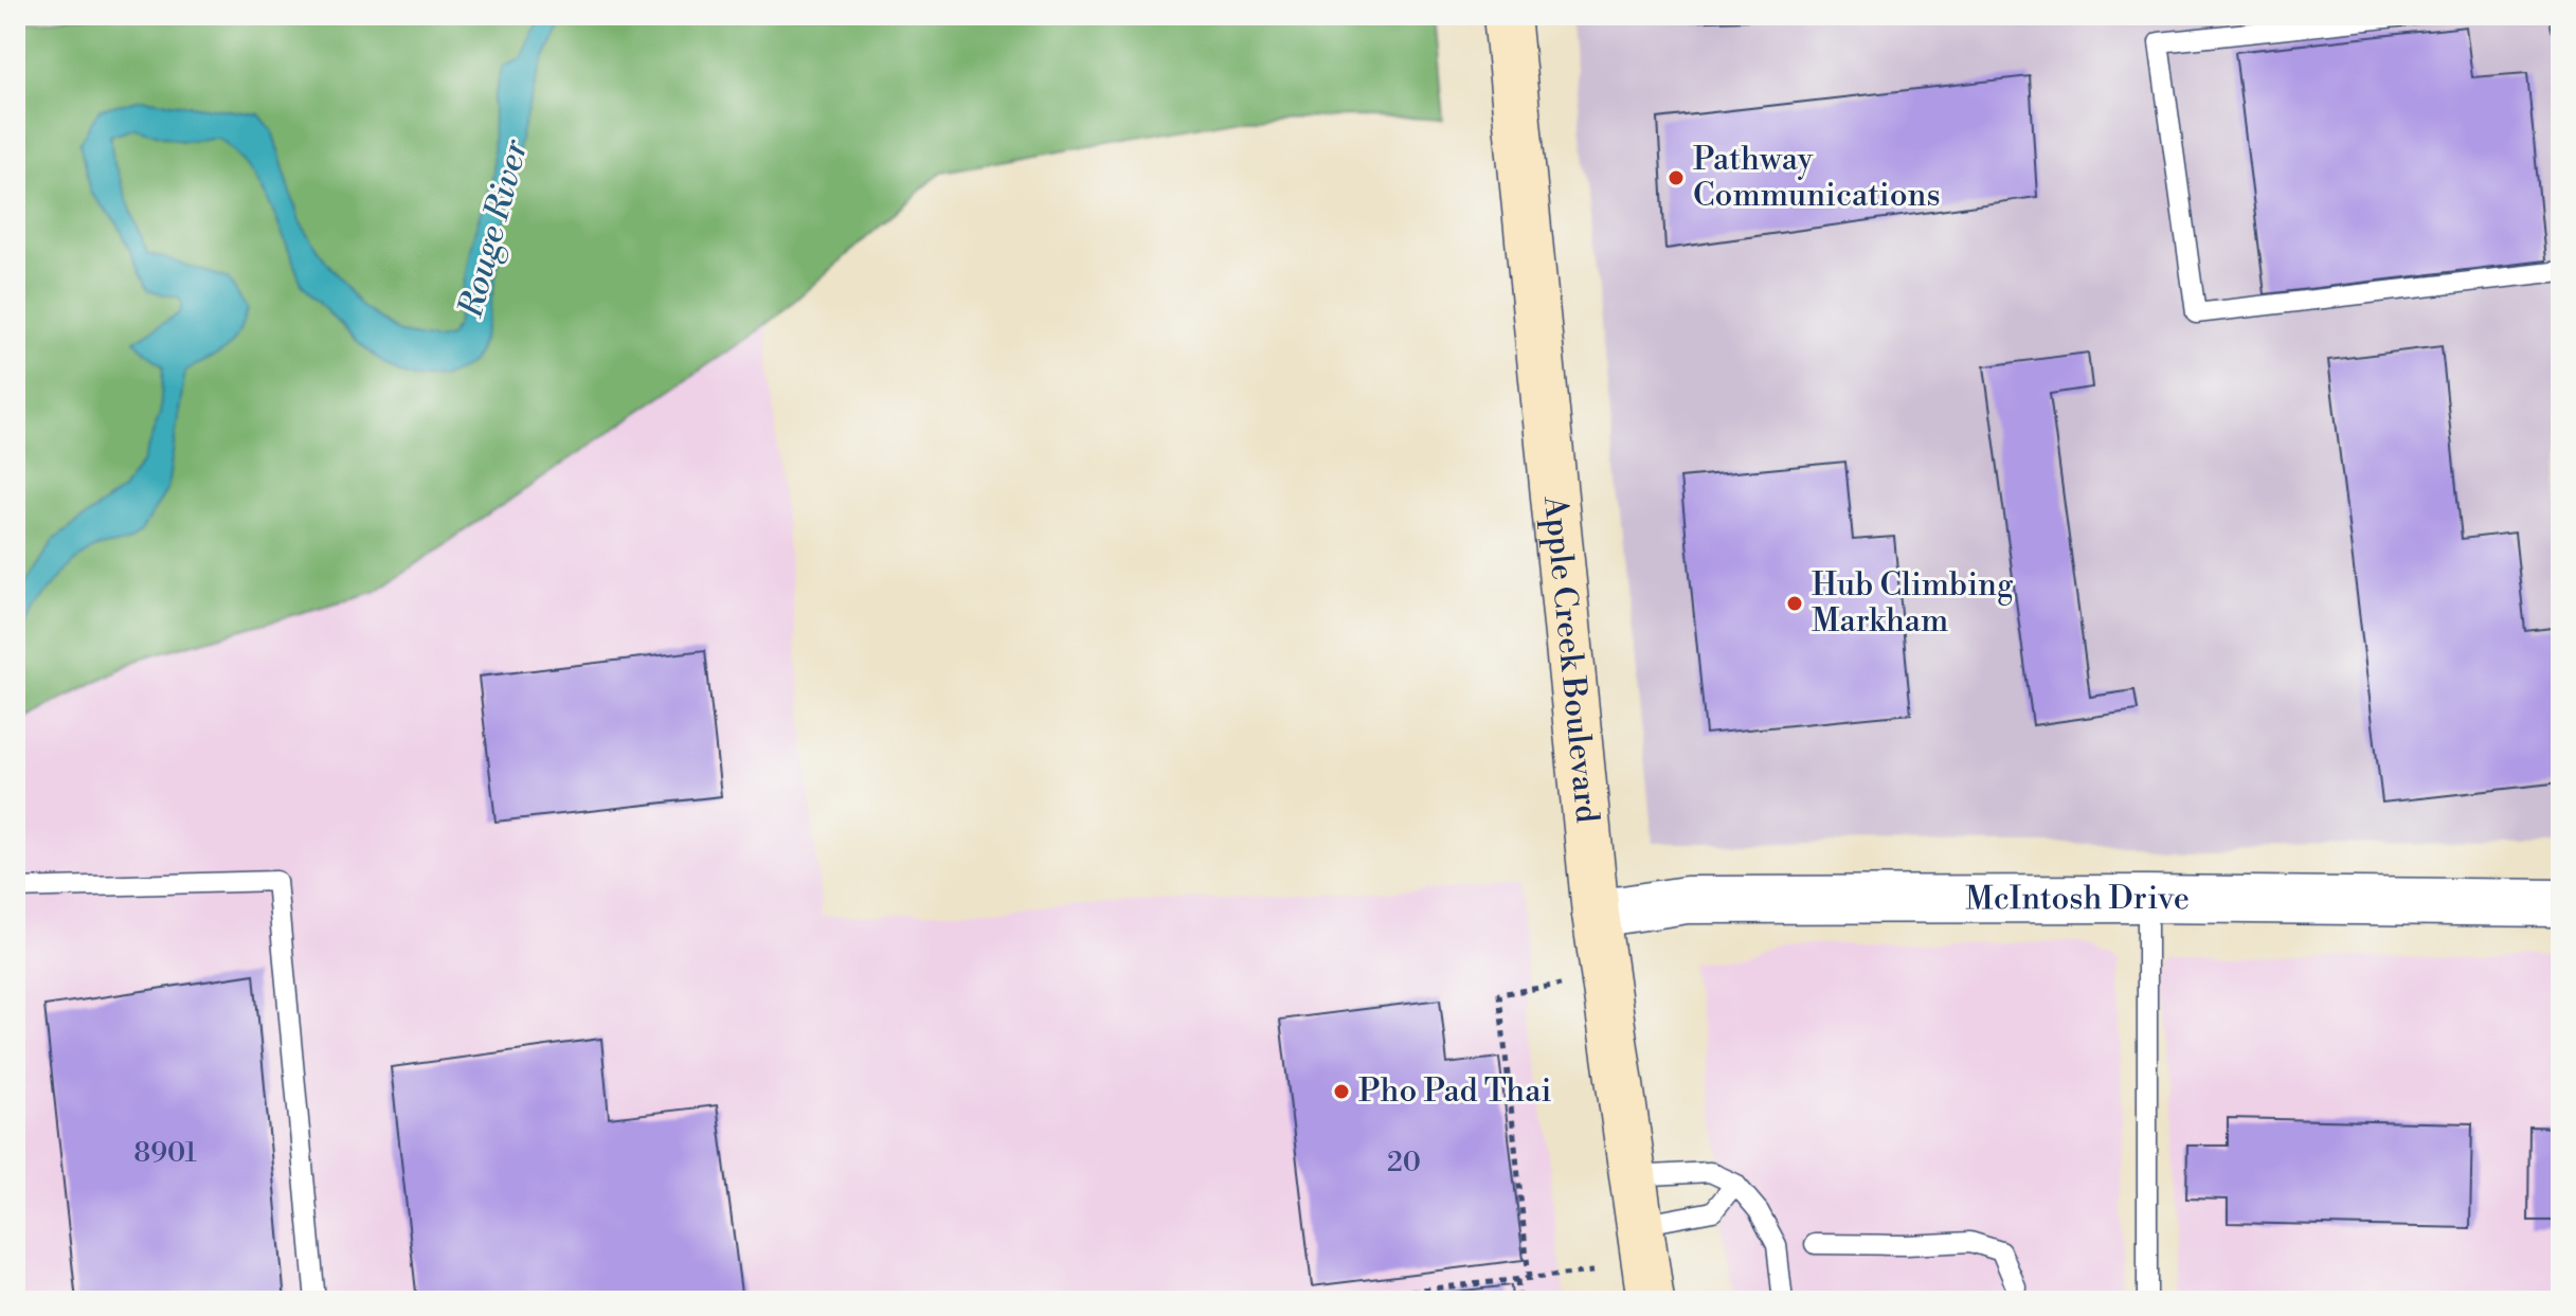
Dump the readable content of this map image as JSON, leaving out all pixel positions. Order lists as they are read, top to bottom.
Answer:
{
  "streets": {
    "main road": ["Apple Creek Boulevard"],
    "street": ["McIntosh Drive"]
  },
  "crossings": [
    ["Apple Creek Boulevard", "McIntosh Drive"]
  ],
  "water": ["Rouge River"],
  "places": ["Pathway Communications", "Hub Climbing Markham", "Pho Pad Thai"],
  "house_numbers": ["8901", "20"]
}
